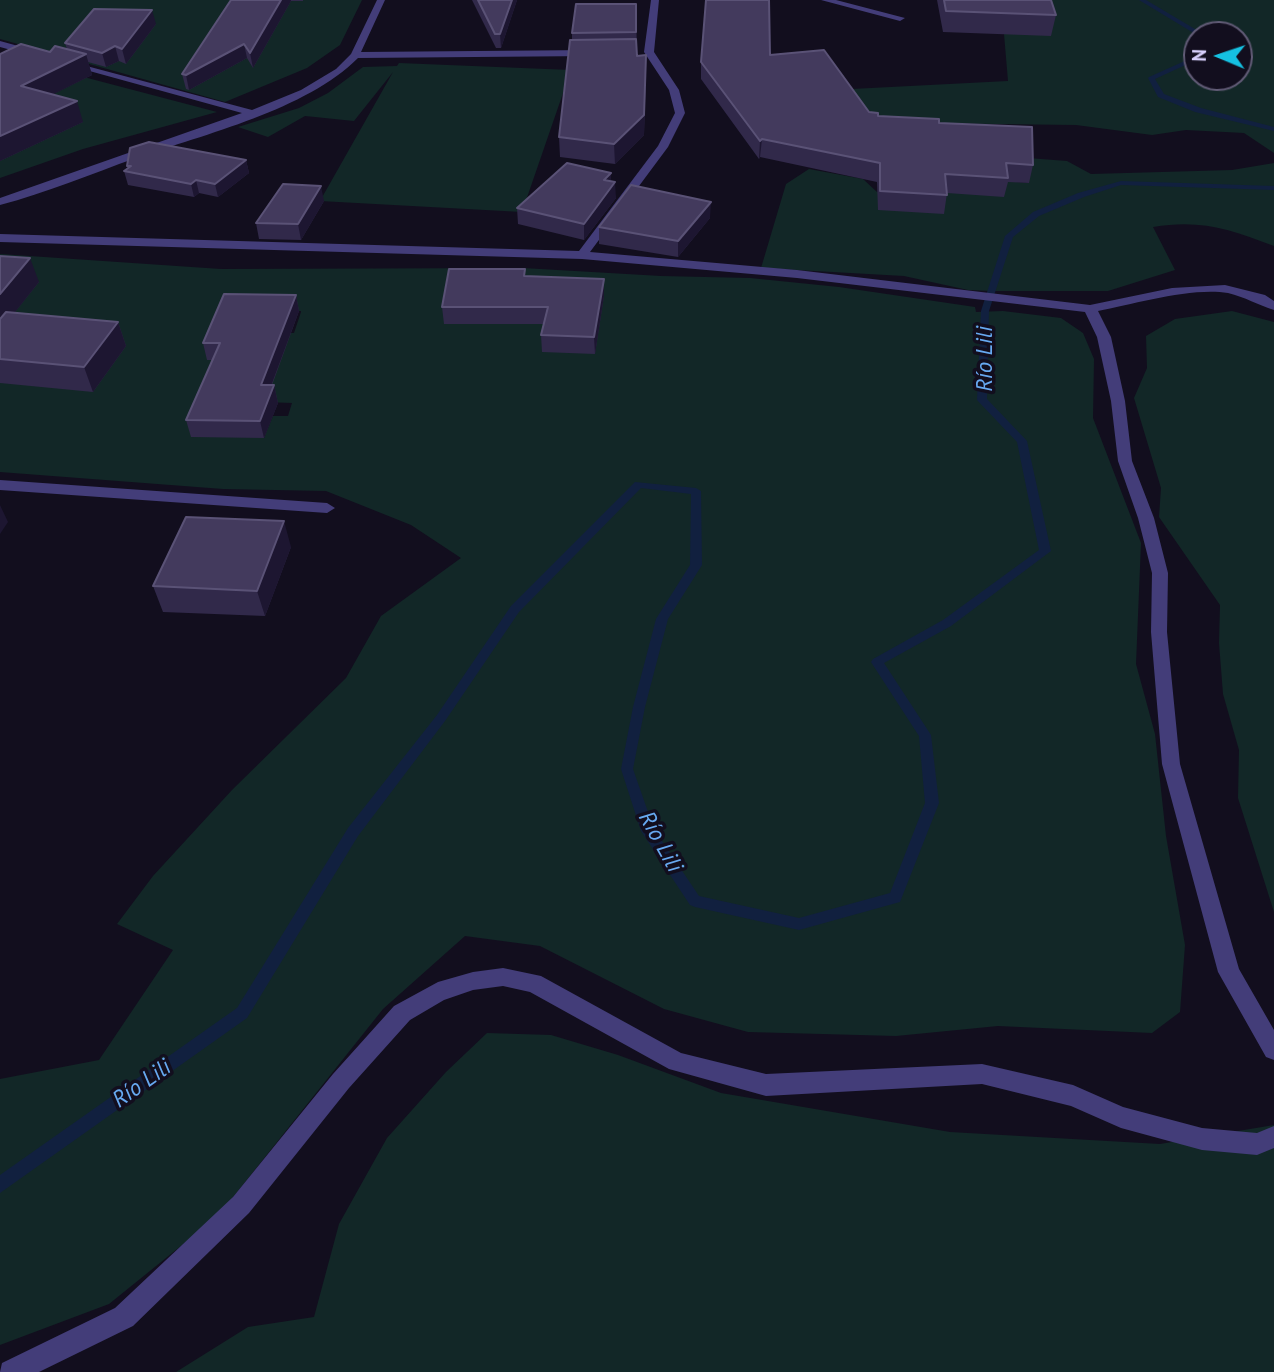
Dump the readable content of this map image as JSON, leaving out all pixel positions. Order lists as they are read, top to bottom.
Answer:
{
  "water": ["Río Lili"],
  "north": "left"
}
